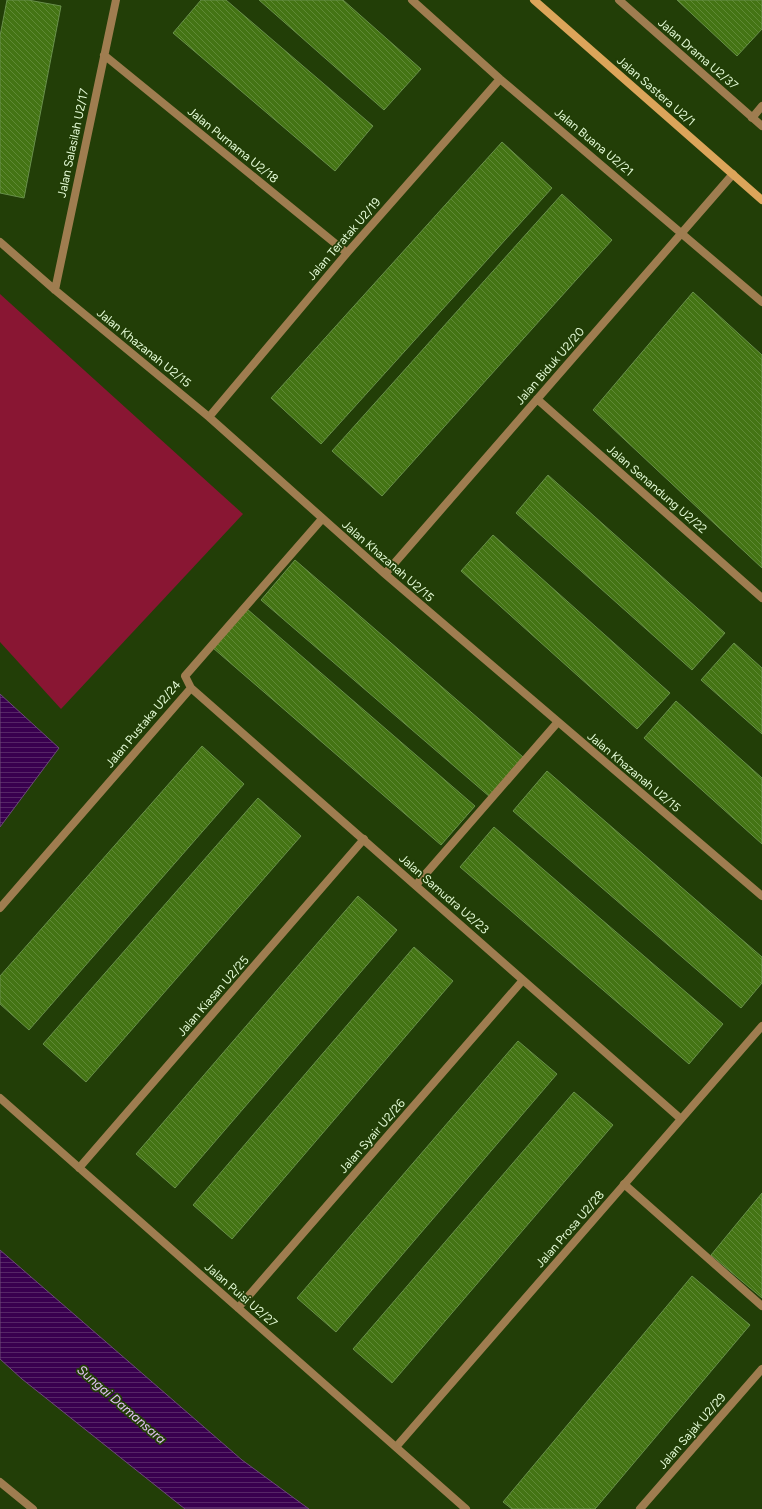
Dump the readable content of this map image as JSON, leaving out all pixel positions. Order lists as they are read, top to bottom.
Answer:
{
  "streets": {
    "street": [
      "Jalan Drama U2/37",
      "Jalan Sastera U2/1",
      "Jalan Buana U2/21",
      "Jalan Salasilah U2/17",
      "Jalan Purnama U2/18",
      "Jalan Teratak U2/19",
      "Jalan Khazanah U2/15",
      "Jalan Biduk U2/20",
      "Jalan Senandung U2/22",
      "Jalan Pustaka U2/24",
      "Jalan Samudra U2/23",
      "Jalan Kiasan U2/25",
      "Jalan Syair U2/26",
      "Jalan Prosa U2/28",
      "Jalan Puisi U2/27",
      "Jalan Sajak U2/29"
    ]
  },
  "crossings": [
    ["Jalan Sastera U2/1", "Jalan Biduk U2/20"],
    ["Jalan Buana U2/21", "Jalan Teratak U2/19"],
    ["Jalan Buana U2/21", "Jalan Biduk U2/20"],
    ["Jalan Salasilah U2/17", "Jalan Purnama U2/18"],
    ["Jalan Salasilah U2/17", "Jalan Khazanah U2/15"],
    ["Jalan Purnama U2/18", "Jalan Teratak U2/19"],
    ["Jalan Teratak U2/19", "Jalan Khazanah U2/15"],
    ["Jalan Khazanah U2/15", "Jalan Biduk U2/20"],
    ["Jalan Khazanah U2/15", "Jalan Pustaka U2/24"],
    ["Jalan Biduk U2/20", "Jalan Senandung U2/22"],
    ["Jalan Pustaka U2/24", "Jalan Samudra U2/23"],
    ["Jalan Samudra U2/23", "Jalan Kiasan U2/25"],
    ["Jalan Samudra U2/23", "Jalan Syair U2/26"],
    ["Jalan Samudra U2/23", "Jalan Prosa U2/28"],
    ["Jalan Kiasan U2/25", "Jalan Puisi U2/27"],
    ["Jalan Syair U2/26", "Jalan Puisi U2/27"],
    ["Jalan Prosa U2/28", "Jalan Puisi U2/27"]
  ],
  "water": ["Sungai Damansara"]
}
